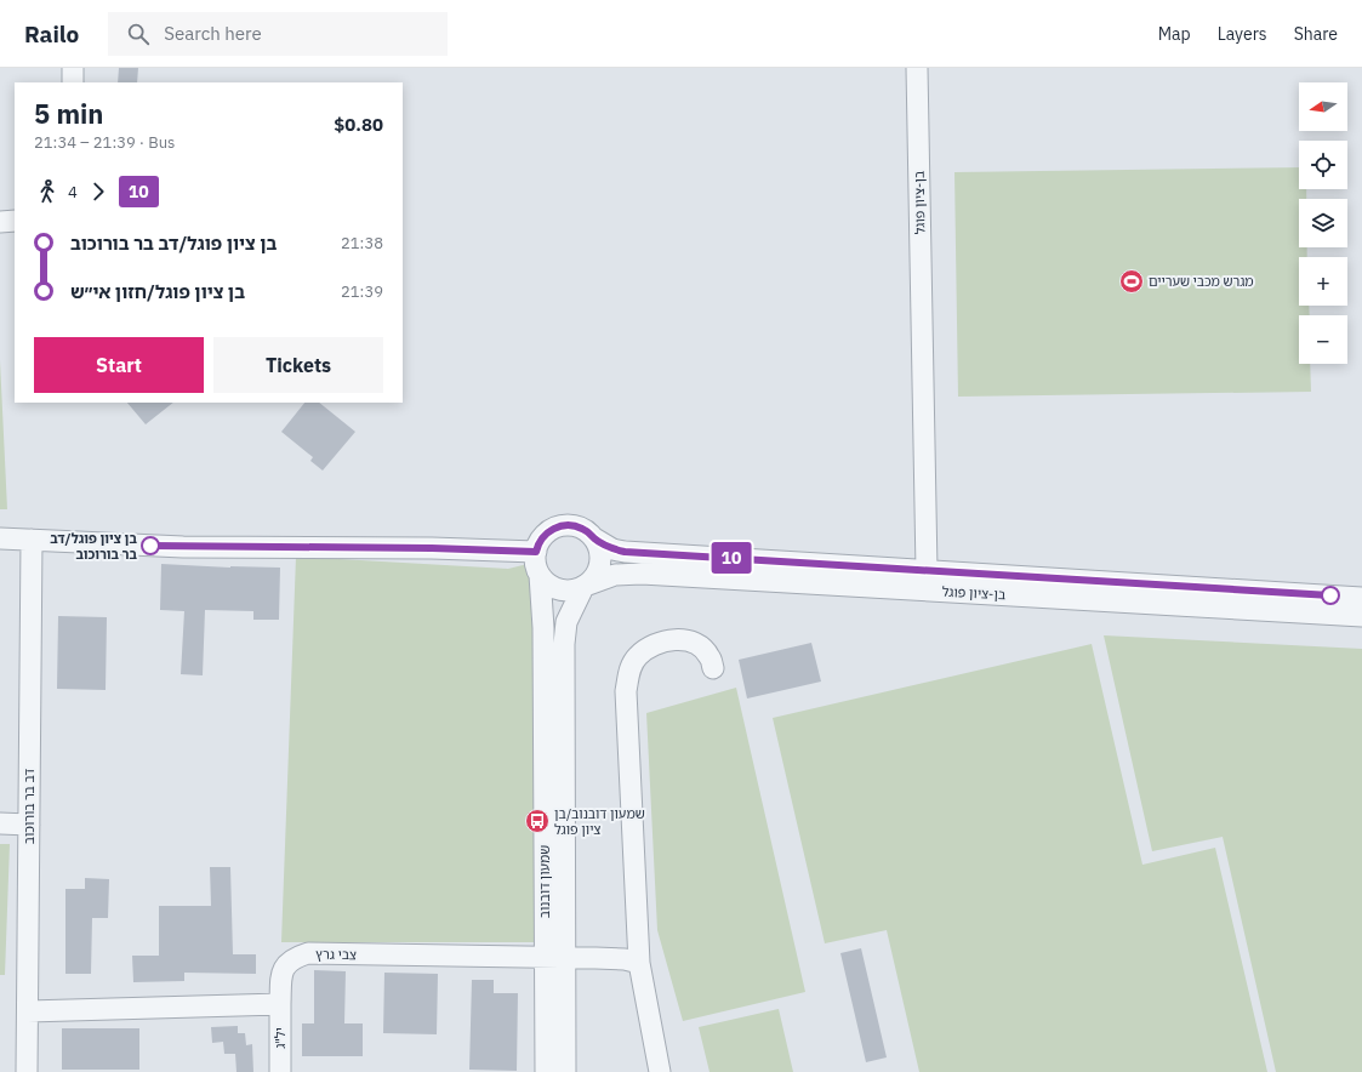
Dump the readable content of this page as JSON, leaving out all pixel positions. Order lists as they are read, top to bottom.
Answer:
{
  "streets": {
    "street": [
      "בן-ציון פוגל",
      "דב בר בורוכוב",
      "שמעון דובנוב",
      "צבי גרץ",
      "יל\"ג"
    ]
  },
  "crossings": [
    ["בן-ציון פוגל", "שמעון דובנוב"],
    ["שמעון דובנוב", "צבי גרץ"],
    ["צבי גרץ", "יל\"ג"]
  ],
  "places": {
    "sports": ["מגרש מכבי שעריים"],
    "other": ["בן ציון פוגל/דב בר בורוכוב"],
    "bus stop": ["שמעון דובנוב/בן ציון פוגל"]
  },
  "lines": ["bus line 10"],
  "north": "left",
  "page": {
    "header": "Railo",
    "search": "Search here",
    "nav": ["Map", "Layers", "Share"],
    "on_map": "10",
    "map_buttons": ["+", "−"],
    "heading": ["5 min", "21:34 – 21:39 · Bus", "$0.80"],
    "legs": ["4", "10"],
    "list": [
      {
        "name": "בן ציון פוגל/דב בר בורוכוב",
        "value": "21:38"
      },
      {
        "name": "בן ציון פוגל/חזון אי״ש",
        "value": "21:39"
      }
    ],
    "buttons": ["Start", "Tickets"]
  }
}
